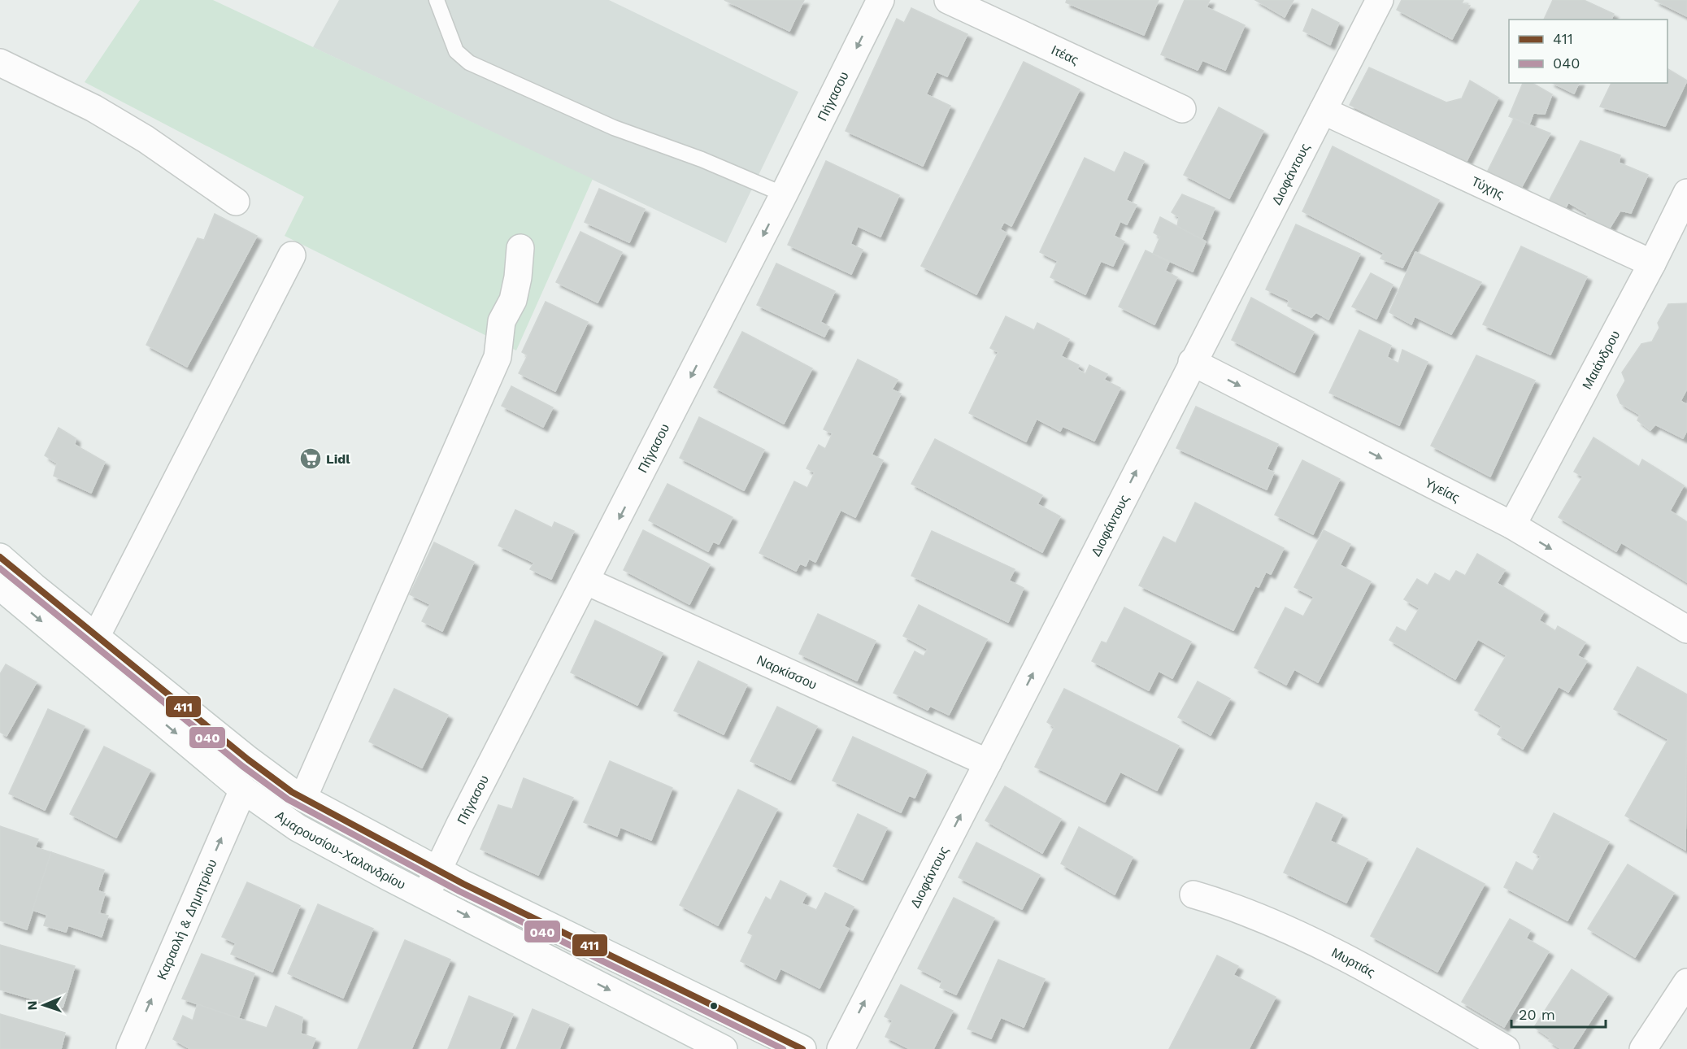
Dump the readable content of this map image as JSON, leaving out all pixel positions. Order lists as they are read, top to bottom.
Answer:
{
  "streets": {
    "street": [
      "Ιτέας",
      "Πήγασου",
      "Διοφάντους",
      "Τύχης",
      "Μαιάνδρου",
      "Υγείας",
      "Ναρκίσσου",
      "Αμαρουσίου-Χαλανδρίου",
      "Καραολή & Δημητρίου",
      "Μυρτιάς"
    ]
  },
  "crossings": [
    ["Πήγασου", "Ναρκίσσου"],
    ["Πήγασου", "Αμαρουσίου-Χαλανδρίου"],
    ["Διοφάντους", "Τύχης"],
    ["Διοφάντους", "Υγείας"],
    ["Διοφάντους", "Ναρκίσσου"],
    ["Τύχης", "Μαιάνδρου"],
    ["Μαιάνδρου", "Υγείας"],
    ["Αμαρουσίου-Χαλανδρίου", "Καραολή & Δημητρίου"]
  ],
  "one_way": ["Διοφάντους", "Υγείας", "Καραολή & Δημητρίου"],
  "places": {
    "supermarket": ["Lidl"]
  },
  "lines": ["transit line 411", "transit line 040"],
  "legend": ["411", "040"],
  "scale_bar": "20 m",
  "north": "left"
}
